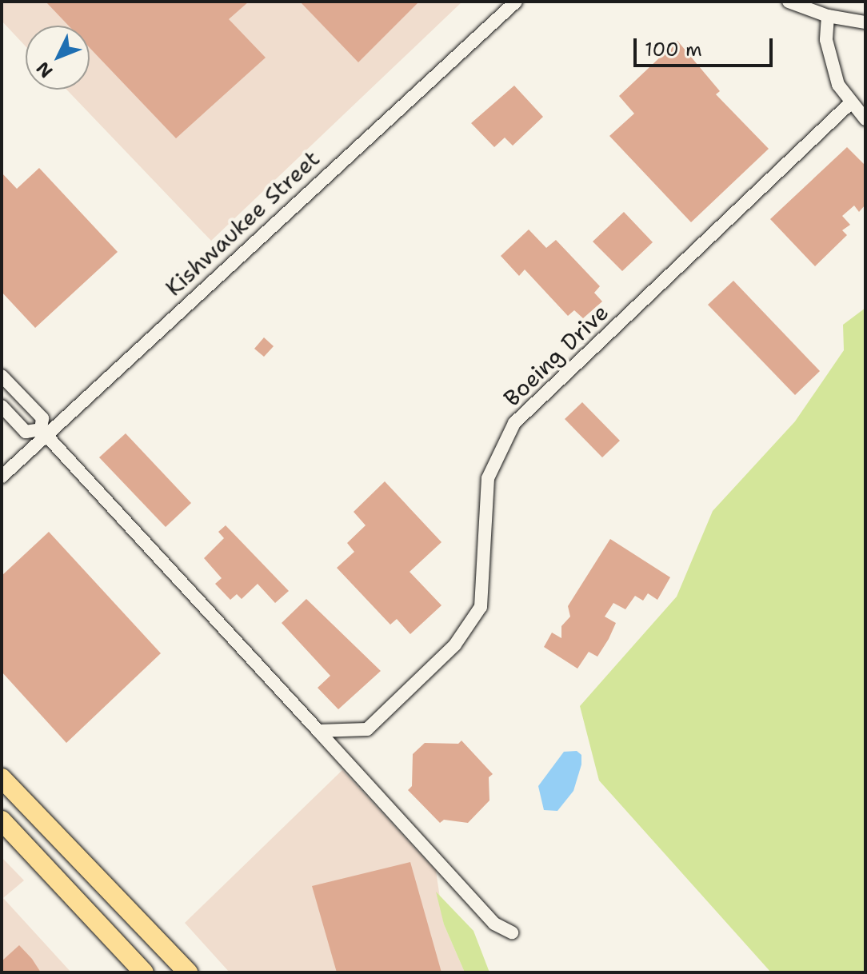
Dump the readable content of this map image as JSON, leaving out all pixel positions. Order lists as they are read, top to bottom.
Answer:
{
  "streets": {
    "street": ["Kishwaukee Street", "Boeing Drive"]
  },
  "scale_bar": "100 m",
  "north": "bottom left"
}
